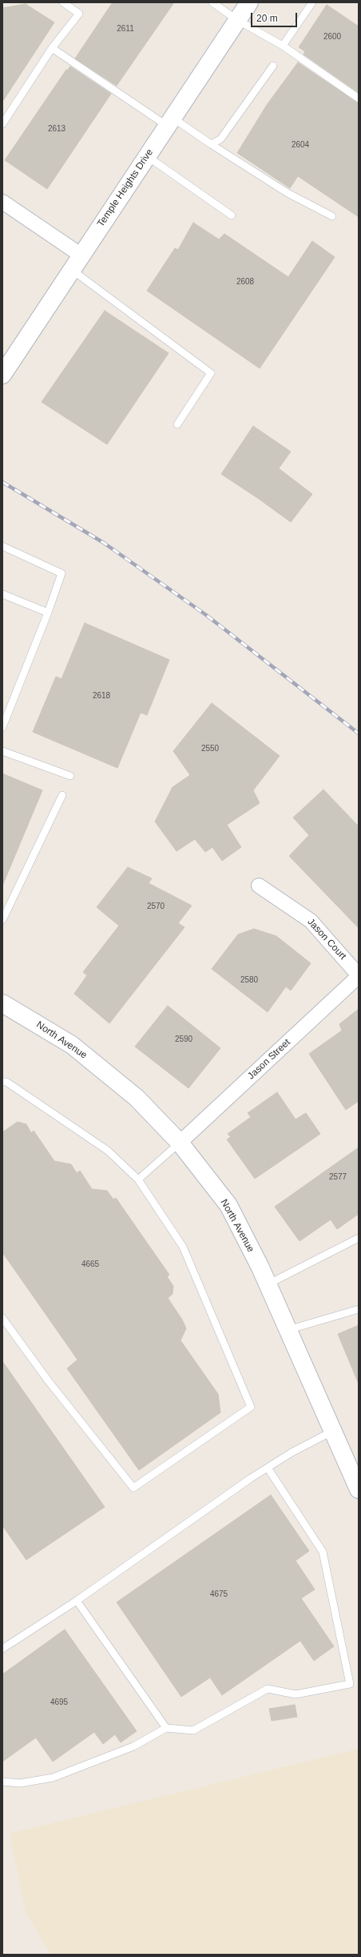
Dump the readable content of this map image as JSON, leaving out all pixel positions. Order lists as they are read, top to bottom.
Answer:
{
  "streets": {
    "main road": ["Temple Heights Drive", "North Avenue"],
    "street": ["Jason Court", "Jason Street"]
  },
  "crossings": [
    ["Jason Court", "Jason Street"],
    ["North Avenue", "Jason Street"]
  ],
  "house_numbers": [
    "2611",
    "2600",
    "2613",
    "2604",
    "2608",
    "2618",
    "2550",
    "2570",
    "2580",
    "2590",
    "2577",
    "4665",
    "4675",
    "4695"
  ],
  "scale_bar": "20 m"
}
